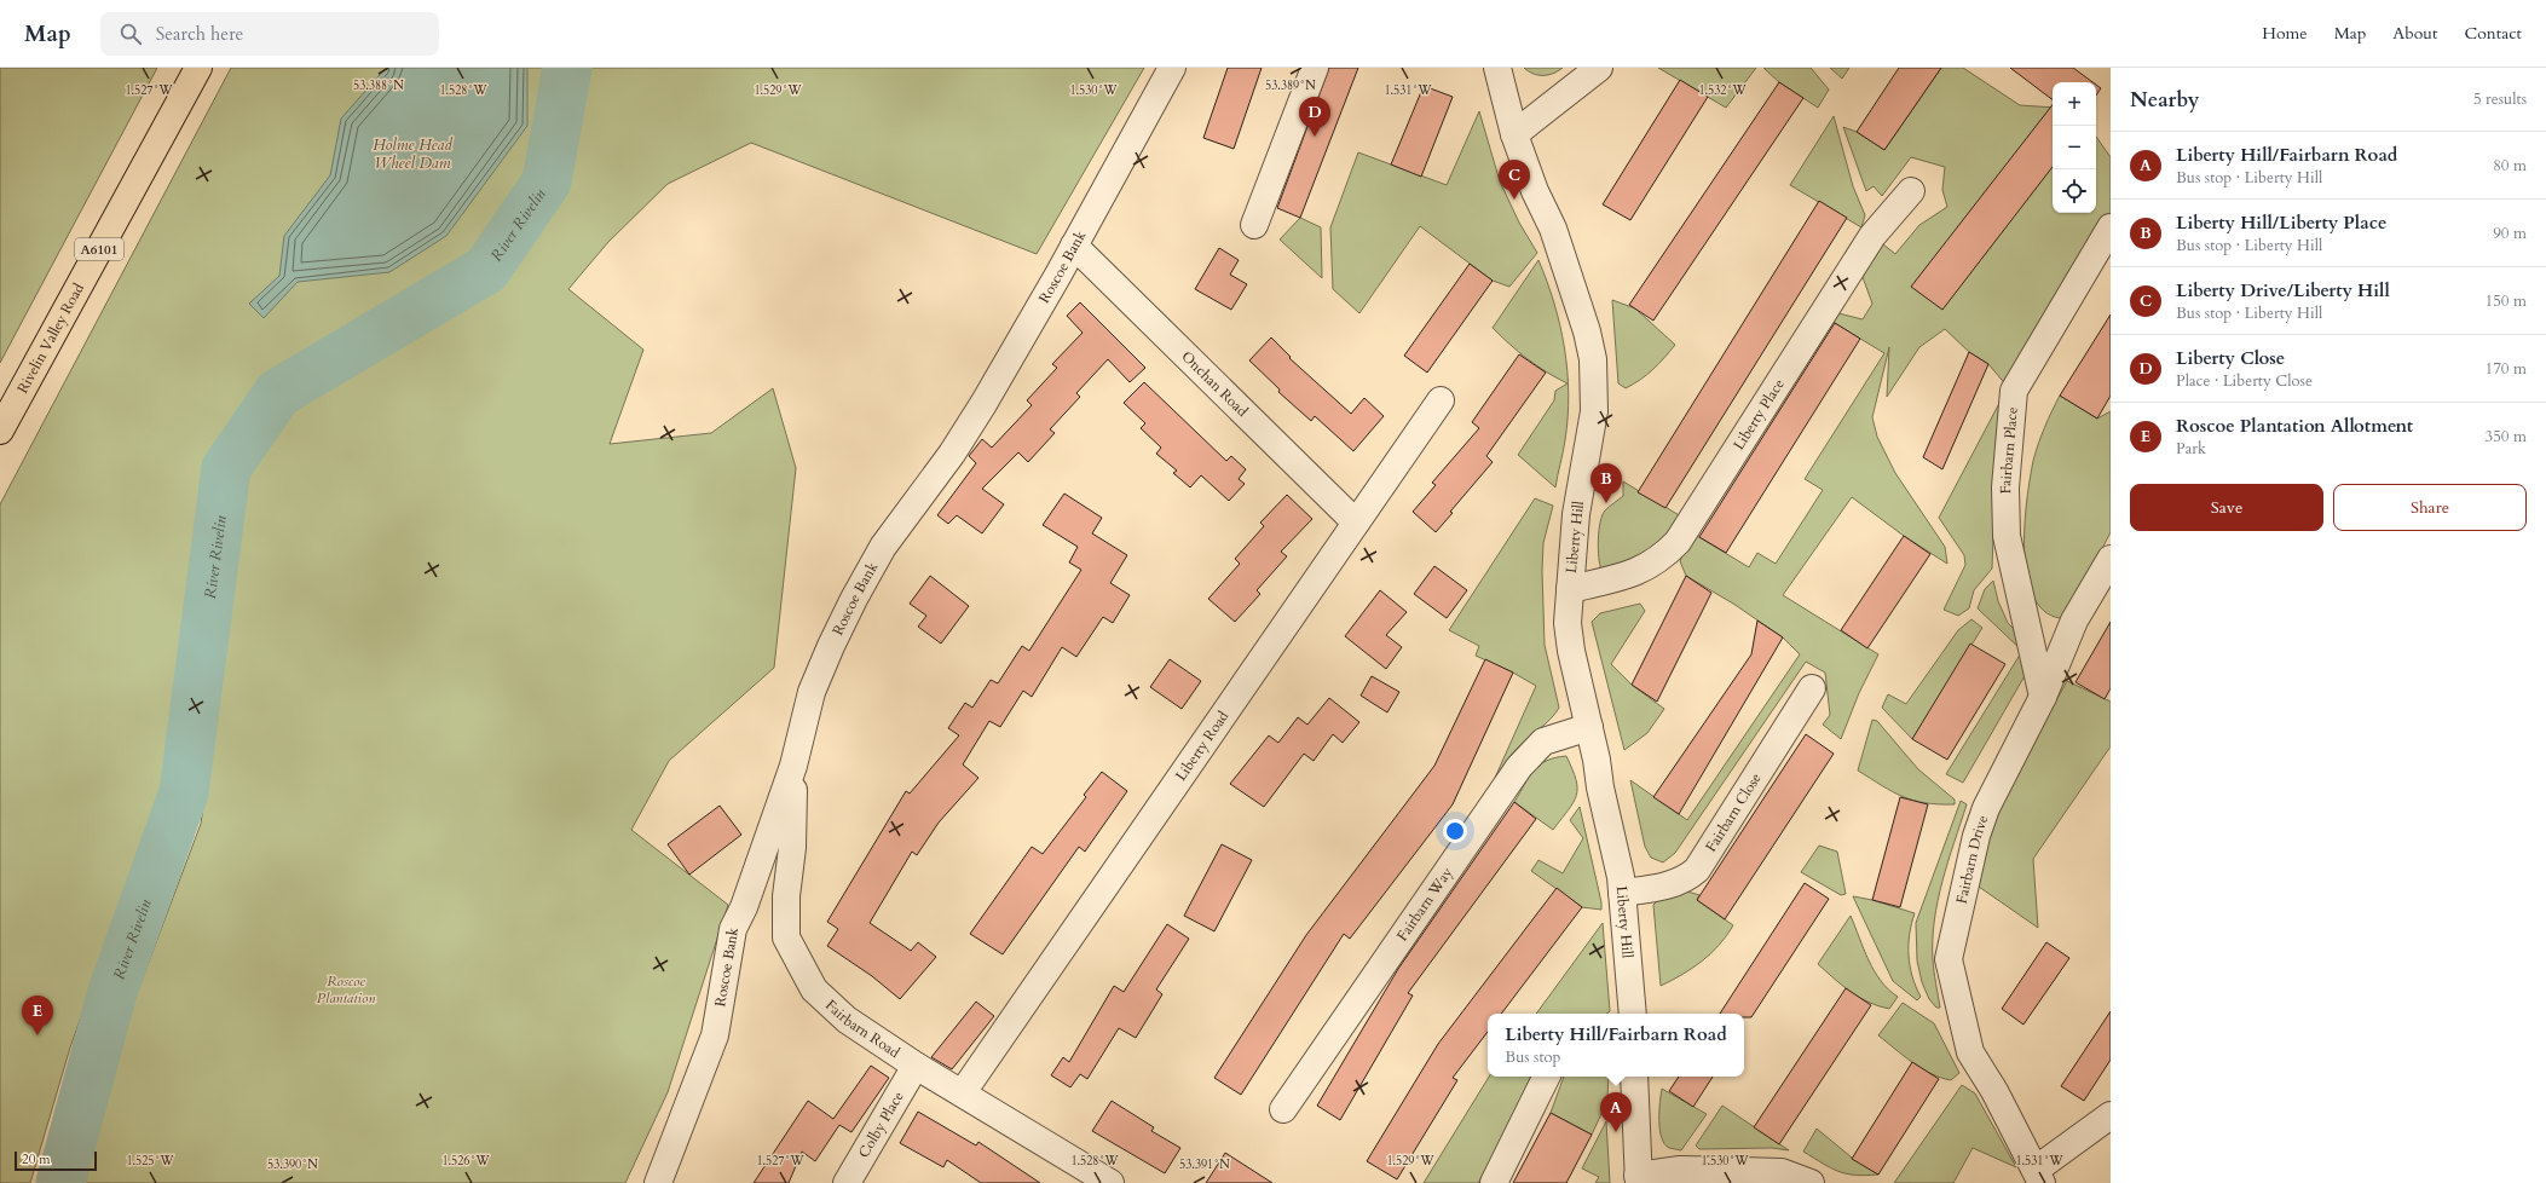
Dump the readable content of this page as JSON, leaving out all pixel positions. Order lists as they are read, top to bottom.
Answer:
{
  "streets": {
    "main road": ["A6101", "Rivelin Valley Road"],
    "street": [
      "Roscoe Bank",
      "Onchan Road",
      "Liberty Place",
      "Fairbarn Place",
      "Liberty Hill",
      "Liberty Road",
      "Fairbarn Close",
      "Fairbarn Drive",
      "Fairbarn Way",
      "Fairbarn Road",
      "Colby Place"
    ]
  },
  "crossings": [
    ["Roscoe Bank", "Onchan Road"],
    ["Roscoe Bank", "Fairbarn Road"],
    ["Onchan Road", "Liberty Road"],
    ["Liberty Place", "Liberty Hill"],
    ["Fairbarn Place", "Fairbarn Drive"],
    ["Liberty Hill", "Fairbarn Close"],
    ["Liberty Hill", "Fairbarn Way"],
    ["Liberty Road", "Fairbarn Road"],
    ["Fairbarn Road", "Colby Place"]
  ],
  "water": ["Holme Head Wheel Dam", "River Rivelin"],
  "parks": ["Roscoe Plantation"],
  "scale_bar": "20 m",
  "page": {
    "header": "Map",
    "search": "Search here",
    "nav": [
      "Home",
      "Map",
      "About",
      "Contact"
    ],
    "heading": ["Nearby", "5 results"],
    "map_buttons": ["+", "−"],
    "pins": [
      "D",
      "C",
      "B",
      "E",
      "A"
    ],
    "list": [
      {
        "mark": "A",
        "name": "Liberty Hill/Fairbarn Road",
        "note": "Bus stop · Liberty Hill",
        "value": "80 m"
      },
      {
        "mark": "B",
        "name": "Liberty Hill/Liberty Place",
        "note": "Bus stop · Liberty Hill",
        "value": "90 m"
      },
      {
        "mark": "C",
        "name": "Liberty Drive/Liberty Hill",
        "note": "Bus stop · Liberty Hill",
        "value": "150 m"
      },
      {
        "mark": "D",
        "name": "Liberty Close",
        "note": "Place · Liberty Close",
        "value": "170 m"
      },
      {
        "mark": "E",
        "name": "Roscoe Plantation Allotment",
        "note": "Park",
        "value": "350 m"
      }
    ],
    "buttons": ["Save", "Share"],
    "popup": ["Liberty Hill/Fairbarn Road", "Bus stop"],
    "scale": "20 m"
  },
  "coordinates": [
    "53.388°N",
    "53.389°N",
    "1.527°W",
    "1.528°W",
    "1.529°W",
    "1.530°W",
    "1.531°W",
    "1.532°W",
    "1.525°W",
    "1.526°W",
    "53.390°N",
    "53.391°N"
  ]
}
